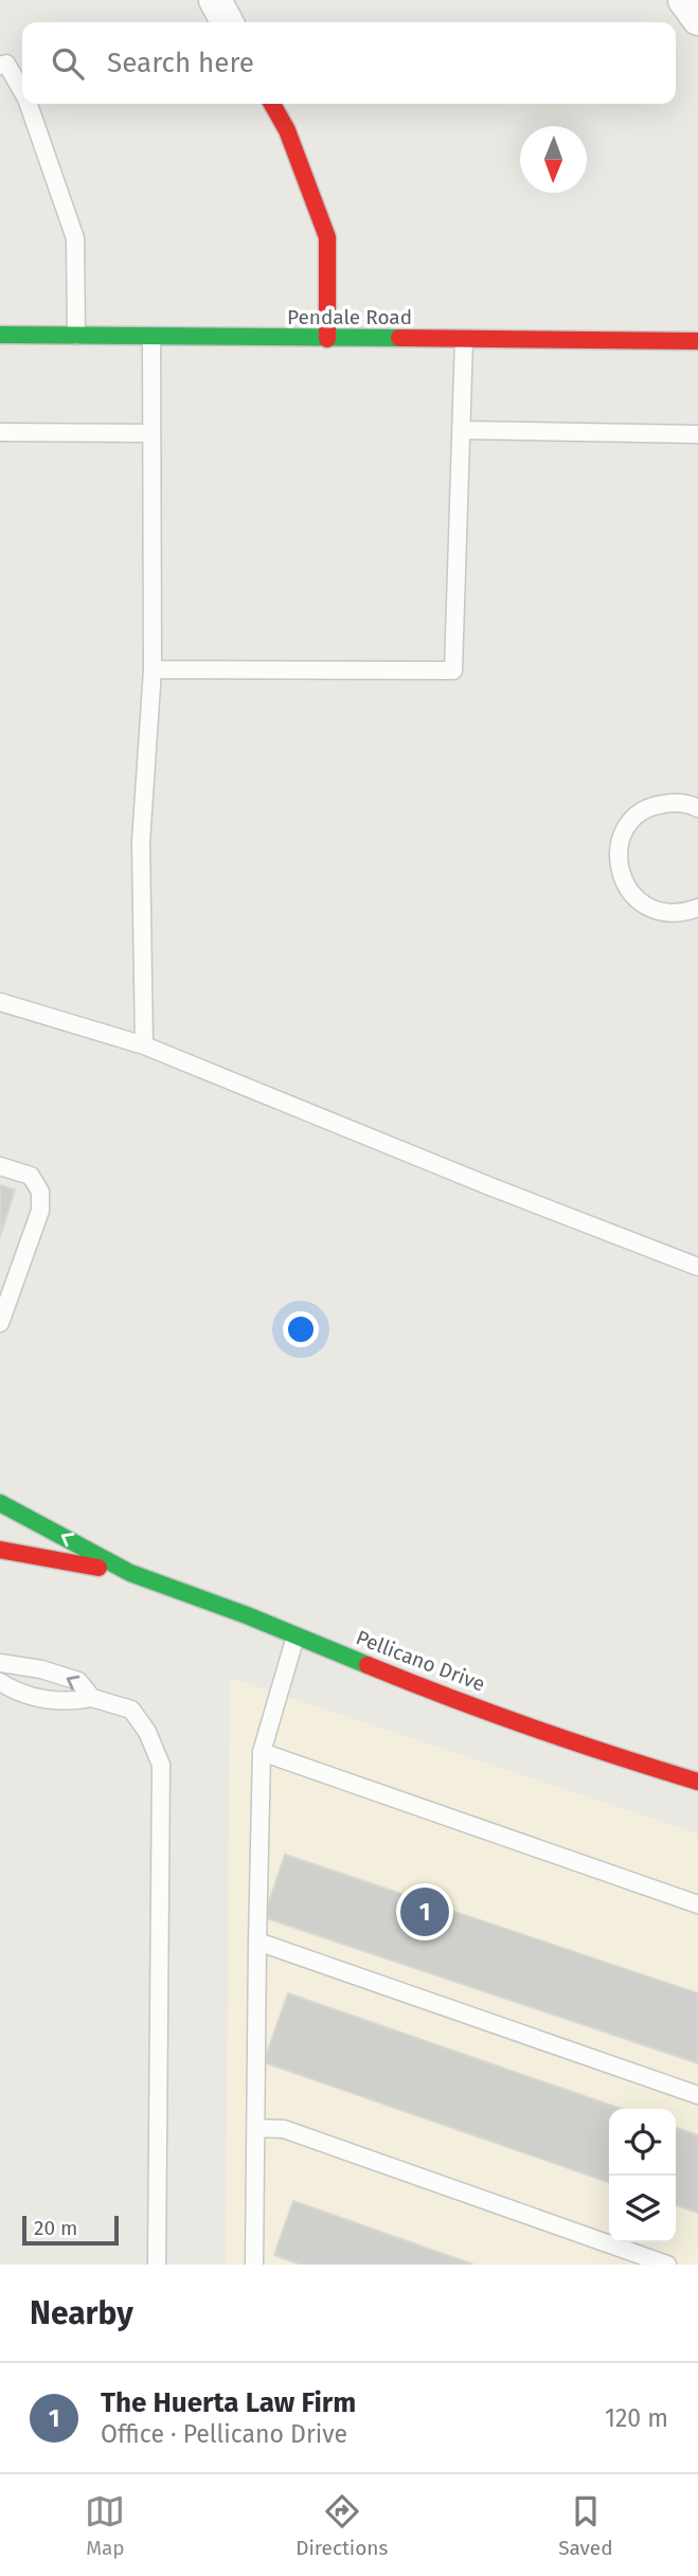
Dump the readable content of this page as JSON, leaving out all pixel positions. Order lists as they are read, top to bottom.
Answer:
{
  "streets": {
    "street": ["Pendale Road", "Pellicano Drive"]
  },
  "scale_bar": "20 m",
  "north": "bottom",
  "page": {
    "search": "Search here",
    "pins": "1",
    "scale": "20 m",
    "heading": "Nearby",
    "list": [
      {
        "mark": "1",
        "name": "The Huerta Law Firm",
        "note": "Office · Pellicano Drive",
        "value": "120 m"
      }
    ],
    "nav": ["Map", "Directions", "Saved"]
  }
}
